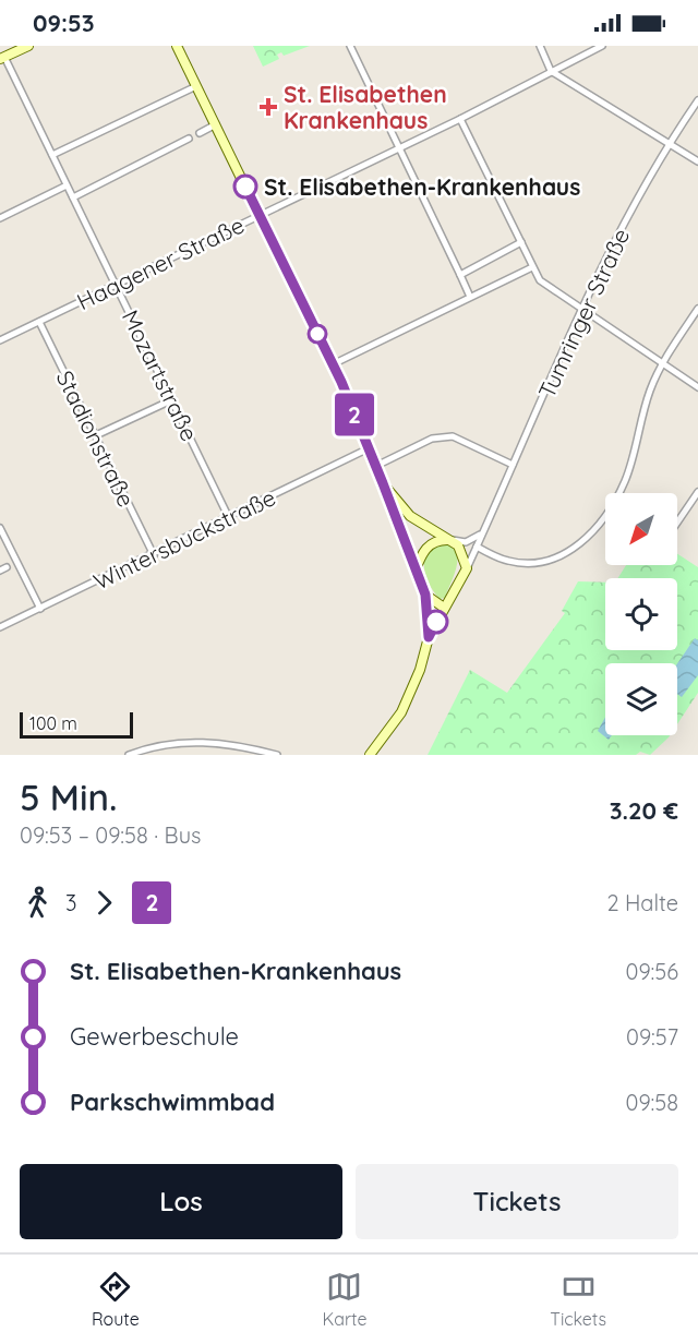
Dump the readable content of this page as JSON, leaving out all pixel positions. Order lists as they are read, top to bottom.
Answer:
{
  "streets": {
    "main road": ["Tumringer Straße"],
    "street": [
      "Haagener Straße",
      "Mozartstraße",
      "Stadionstraße",
      "Wintersbuckstraße"
    ]
  },
  "crossings": [
    ["Haagener Straße", "Mozartstraße"],
    ["Haagener Straße", "Stadionstraße"],
    ["Mozartstraße", "Wintersbuckstraße"],
    ["Stadionstraße", "Wintersbuckstraße"]
  ],
  "places": {
    "health": ["St. Elisabethen Krankenhaus"],
    "other": ["St. Elisabethen-Krankenhaus"]
  },
  "lines": ["bus line 2"],
  "scale_bar": "100 m",
  "north": "bottom left",
  "page": {
    "status": "09:53",
    "on_map": "2",
    "scale": "100 m",
    "heading": ["5 Min.", "09:53 – 09:58 · Bus", "3.20 €"],
    "legs": ["3", "2", "2 Halte"],
    "list": [
      {
        "name": "St. Elisabethen-Krankenhaus",
        "value": "09:56"
      },
      {
        "name": "Gewerbeschule",
        "value": "09:57"
      },
      {
        "name": "Parkschwimmbad",
        "value": "09:58"
      }
    ],
    "buttons": ["Los", "Tickets"],
    "tabs": ["Route", "Karte", "Tickets"]
  }
}
